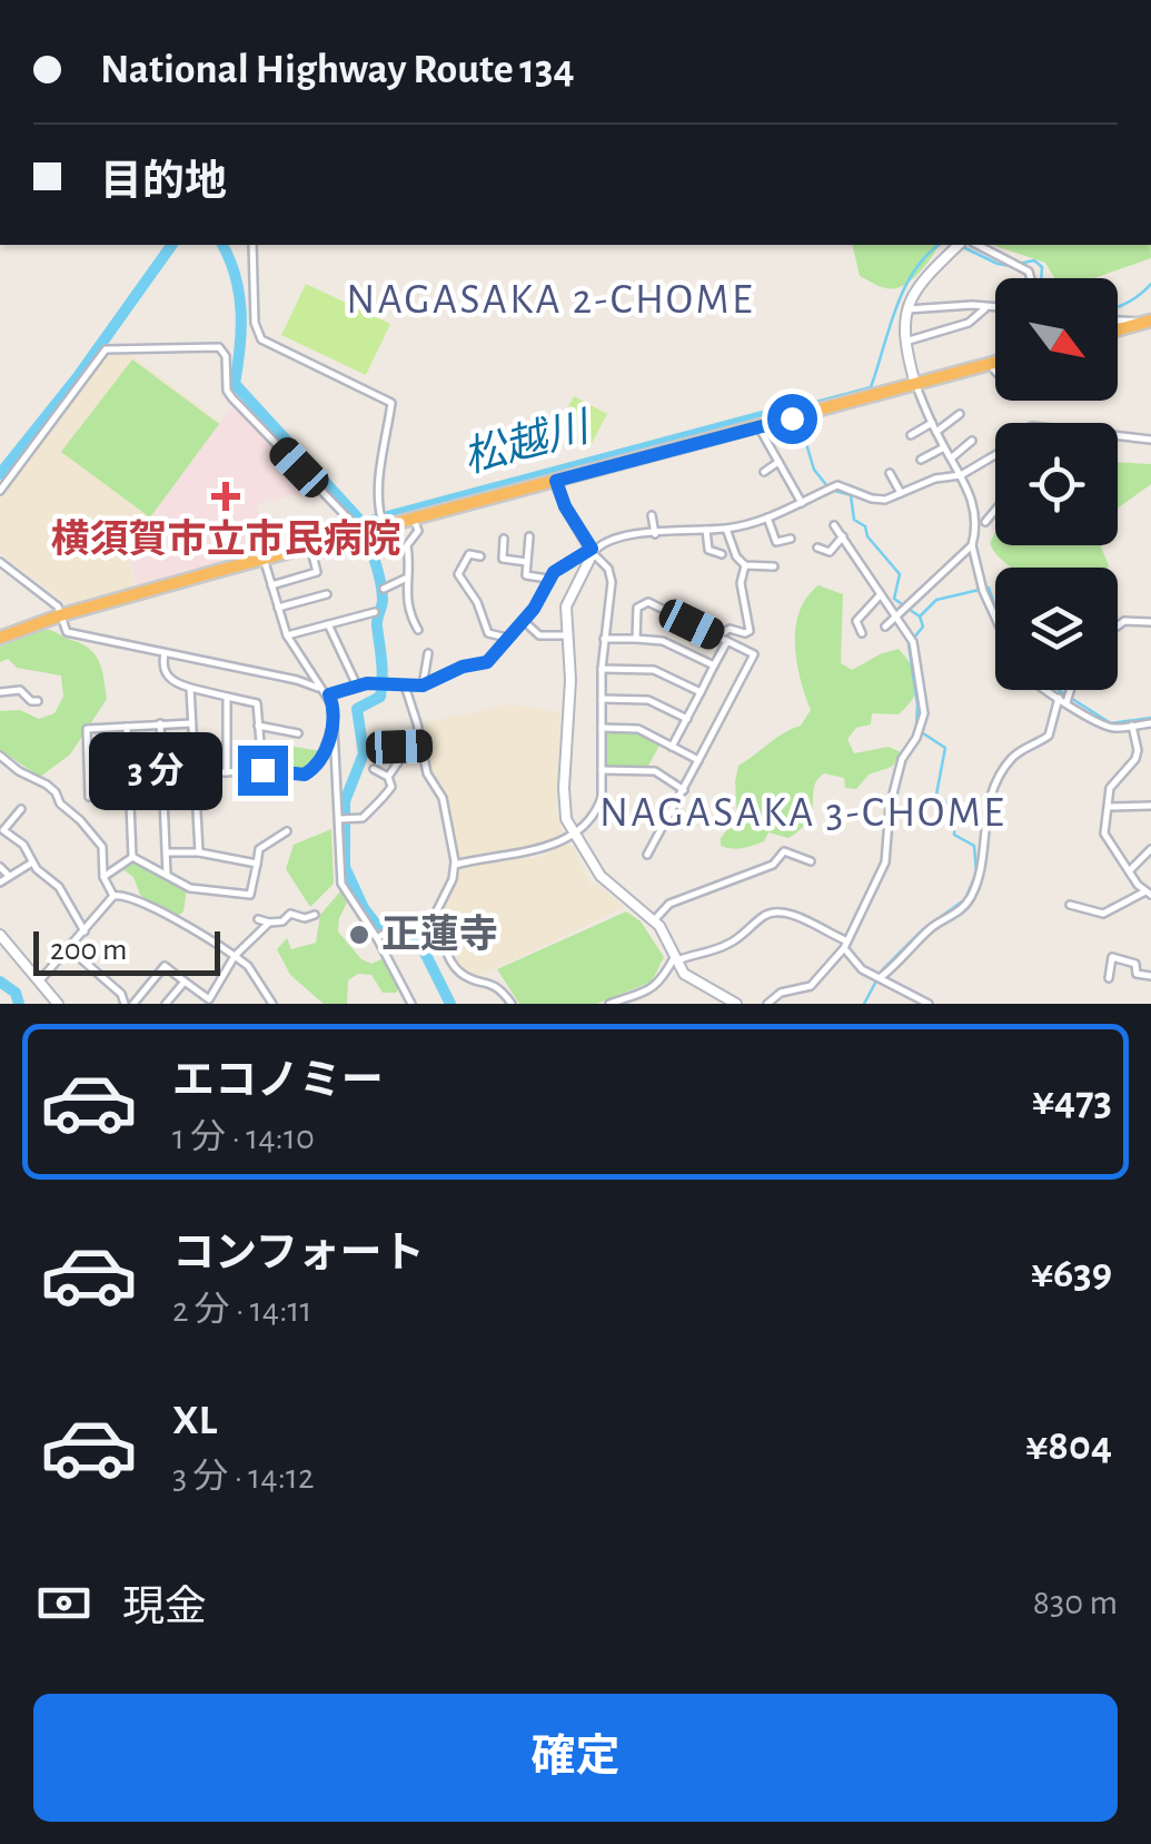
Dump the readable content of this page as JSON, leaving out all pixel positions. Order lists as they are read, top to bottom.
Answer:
{
  "districts": ["NAGASAKA 2-CHOME", "NAGASAKA 3-CHOME"],
  "water": ["松越川"],
  "places": {
    "health": ["横須賀市立市民病院"],
    "other": ["正蓮寺"]
  },
  "scale_bar": "200 m",
  "north": "bottom right",
  "page": {
    "banner": ["National Highway Route 134", "目的地"],
    "bubble": "3 分",
    "scale": "200 m",
    "list": [
      {
        "name": "エコノミー",
        "note": "1 分 · 14:10",
        "value": "¥473"
      },
      {
        "name": "コンフォート",
        "note": "2 分 · 14:11",
        "value": "¥639"
      },
      {
        "name": "XL",
        "note": "3 分 · 14:12",
        "value": "¥804"
      }
    ],
    "pay": ["現金", "830 m"],
    "buttons": "確定"
  }
}
